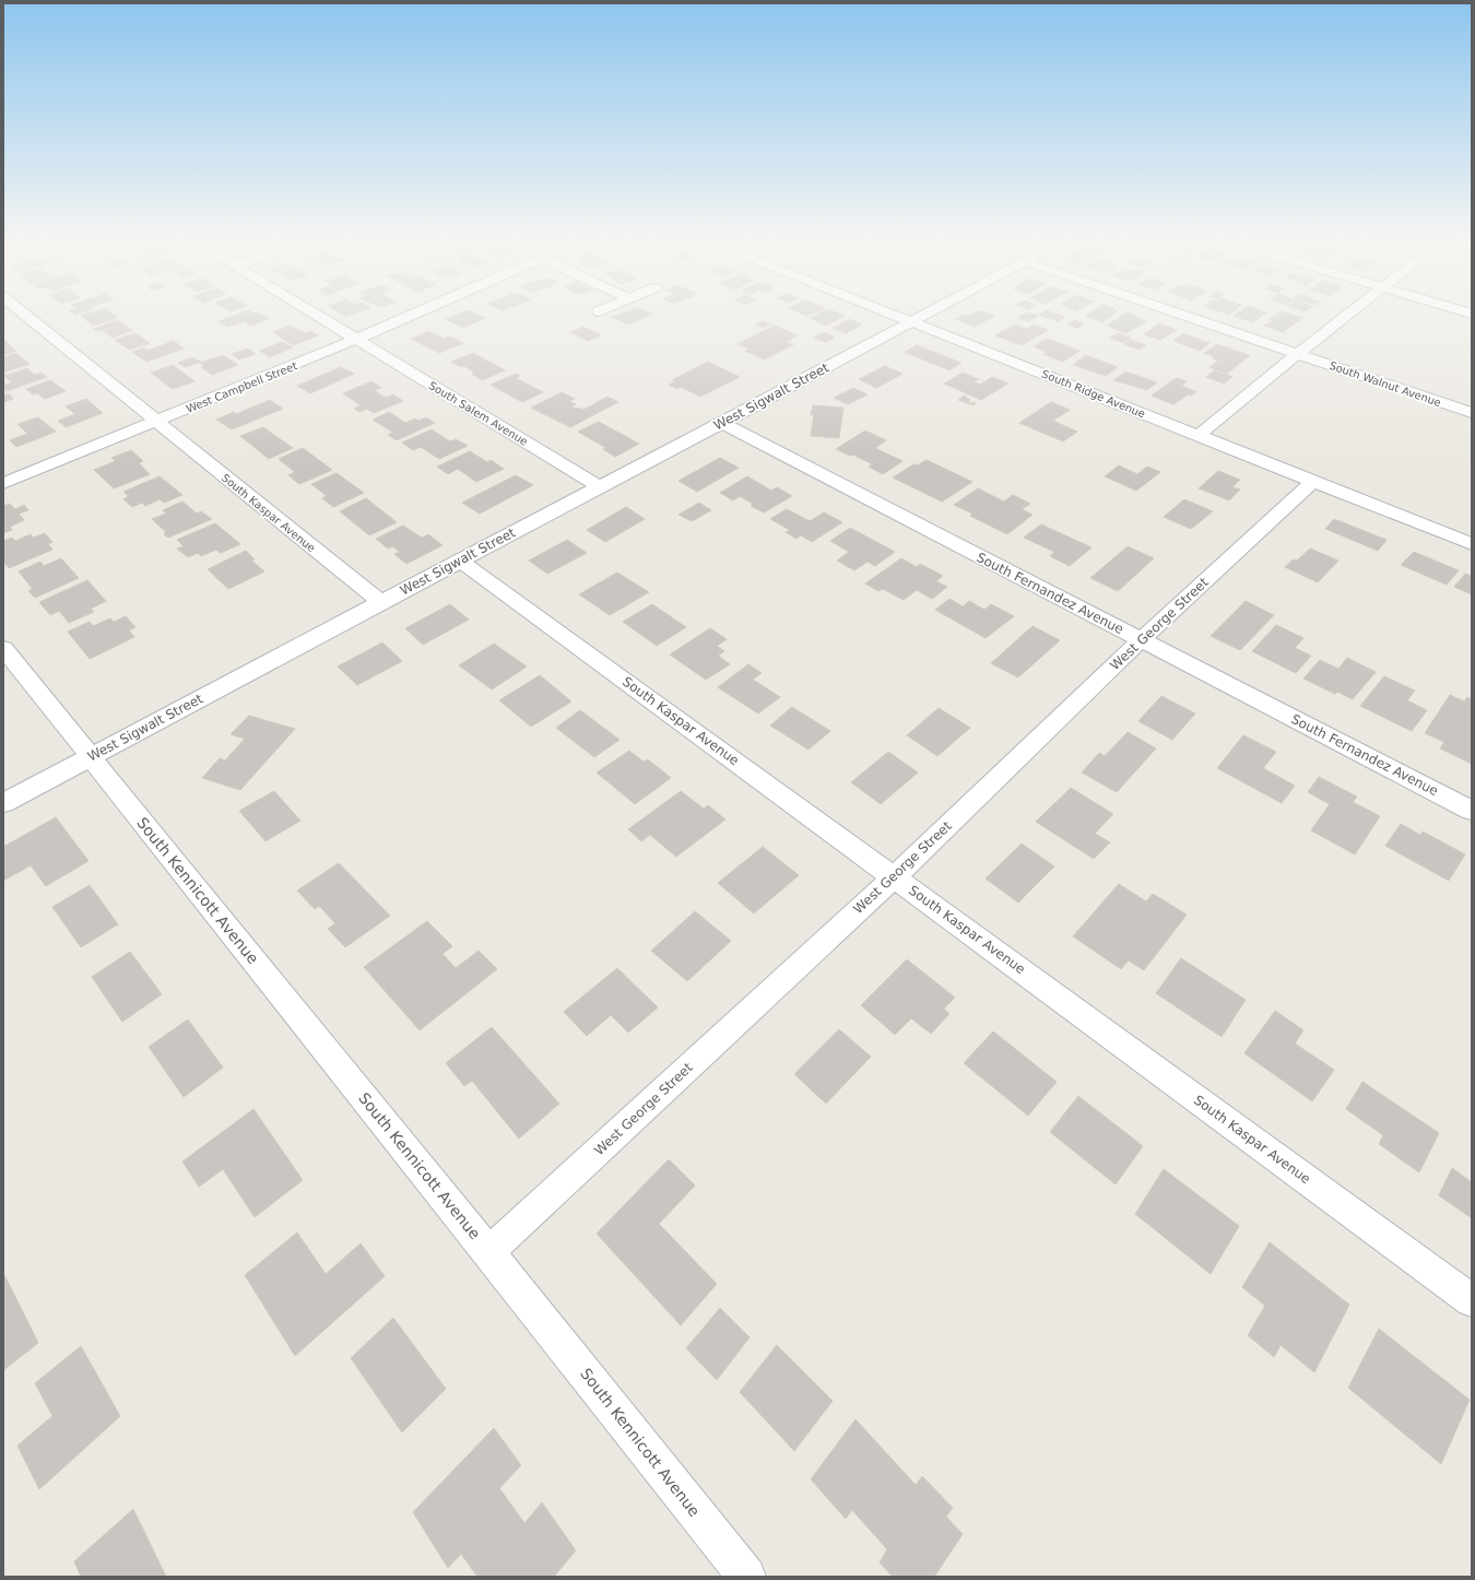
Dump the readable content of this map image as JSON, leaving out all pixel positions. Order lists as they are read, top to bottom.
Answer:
{
  "streets": {
    "street": [
      "South Walnut Avenue",
      "West Campbell Street",
      "South Ridge Avenue",
      "West Sigwalt Street",
      "South Salem Avenue",
      "South Kaspar Avenue",
      "South Fernandez Avenue",
      "West George Street",
      "South Kennicott Avenue"
    ]
  },
  "crossings": [
    ["West Campbell Street", "South Salem Avenue"],
    ["West Campbell Street", "South Kaspar Avenue"],
    ["South Ridge Avenue", "West Sigwalt Street"],
    ["South Ridge Avenue", "West George Street"],
    ["West Sigwalt Street", "South Salem Avenue"],
    ["West Sigwalt Street", "South Kaspar Avenue"],
    ["West Sigwalt Street", "South Fernandez Avenue"],
    ["West Sigwalt Street", "South Kennicott Avenue"],
    ["South Kaspar Avenue", "West George Street"],
    ["South Fernandez Avenue", "West George Street"],
    ["West George Street", "South Kennicott Avenue"]
  ]
}
